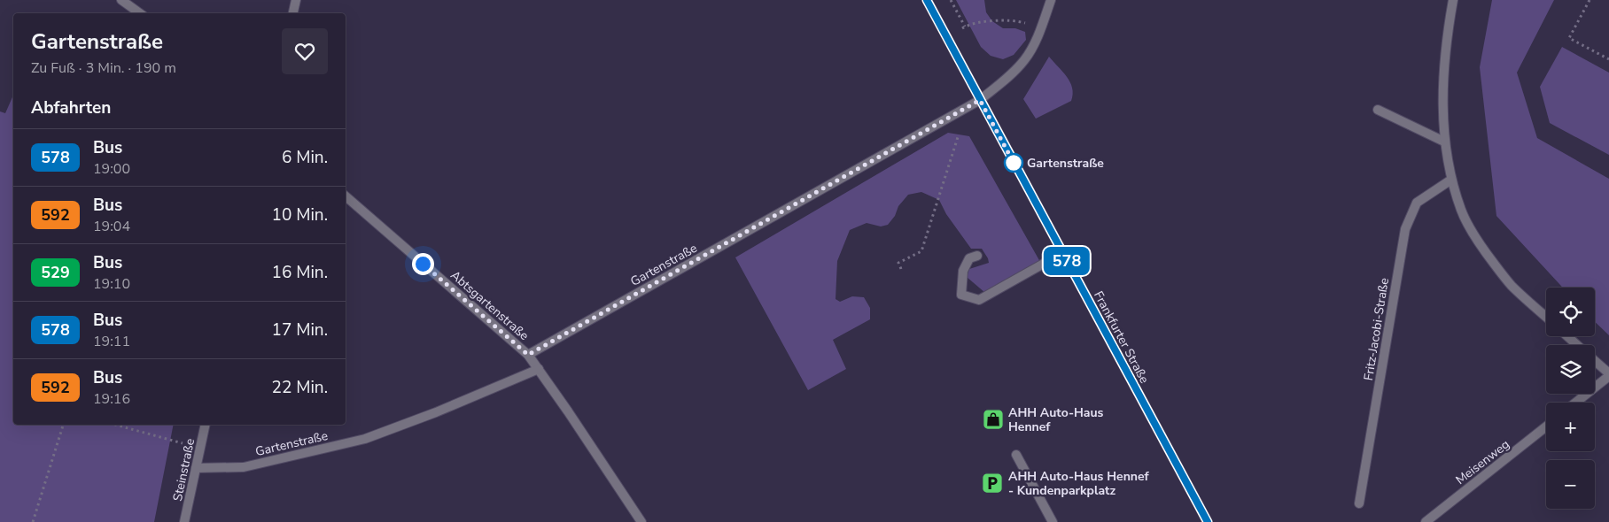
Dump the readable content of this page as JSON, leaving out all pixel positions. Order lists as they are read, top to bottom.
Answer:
{
  "streets": {
    "main road": ["Frankfurter Straße"],
    "street": [
      "Gartenstraße",
      "Abtsgartenstraße",
      "Fritz-Jacobi-Straße",
      "Meisenweg",
      "Steinstraße"
    ]
  },
  "crossings": [
    ["Gartenstraße", "Abtsgartenstraße"],
    ["Gartenstraße", "Frankfurter Straße"],
    ["Gartenstraße", "Steinstraße"]
  ],
  "places": {
    "other": ["Gartenstraße"],
    "shop": ["AHH Auto-Haus Hennef"],
    "parking": ["AHH Auto-Haus Hennef - Kundenparkplatz"]
  },
  "lines": ["bus line 578"],
  "page": {
    "on_map": "578",
    "heading": [
      ["Gartenstraße", "Zu Fuß · 3 Min. · 190 m"],
      "Abfahrten"
    ],
    "list": [
      {
        "mark": "578",
        "name": "Bus",
        "note": "19:00",
        "value": "6 Min."
      },
      {
        "mark": "592",
        "name": "Bus",
        "note": "19:04",
        "value": "10 Min."
      },
      {
        "mark": "529",
        "name": "Bus",
        "note": "19:10",
        "value": "16 Min."
      },
      {
        "mark": "578",
        "name": "Bus",
        "note": "19:11",
        "value": "17 Min."
      },
      {
        "mark": "592",
        "name": "Bus",
        "note": "19:16",
        "value": "22 Min."
      }
    ],
    "map_buttons": ["+", "−"]
  }
}
